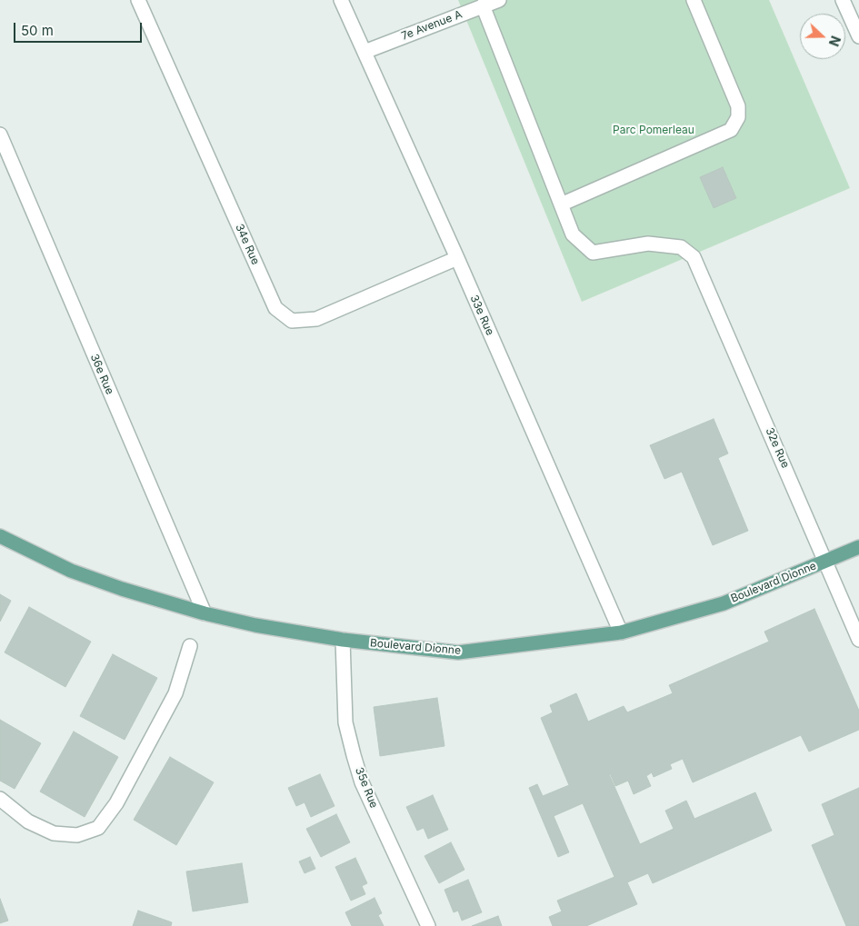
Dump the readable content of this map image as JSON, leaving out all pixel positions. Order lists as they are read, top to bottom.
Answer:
{
  "streets": {
    "main road": ["Boulevard Dionne"],
    "street": [
      "7e Avenue A",
      "34e Rue",
      "33e Rue",
      "36e Rue",
      "32e Rue",
      "35e Rue"
    ]
  },
  "crossings": [
    ["7e Avenue A", "33e Rue"],
    ["34e Rue", "33e Rue"],
    ["33e Rue", "Boulevard Dionne"],
    ["36e Rue", "Boulevard Dionne"],
    ["32e Rue", "Boulevard Dionne"],
    ["Boulevard Dionne", "35e Rue"]
  ],
  "parks": ["Parc Pomerleau"],
  "scale_bar": "50 m",
  "north": "right"
}
